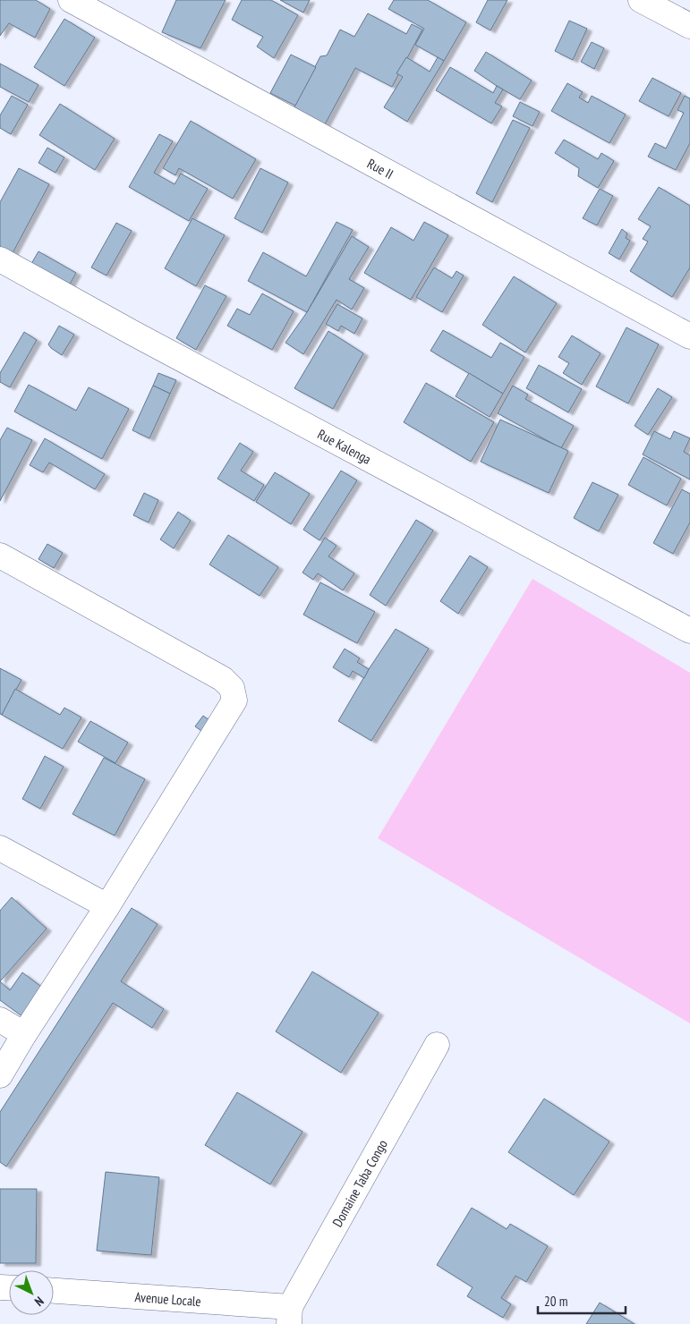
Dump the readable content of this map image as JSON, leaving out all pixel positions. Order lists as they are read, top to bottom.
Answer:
{
  "streets": {
    "street": [
      "Rue II",
      "Rue Kalenga",
      "Domaine Taba Congo",
      "Avenue Locale"
    ]
  },
  "crossings": [
    ["Domaine Taba Congo", "Avenue Locale"]
  ],
  "scale_bar": "20 m",
  "north": "bottom right"
}
